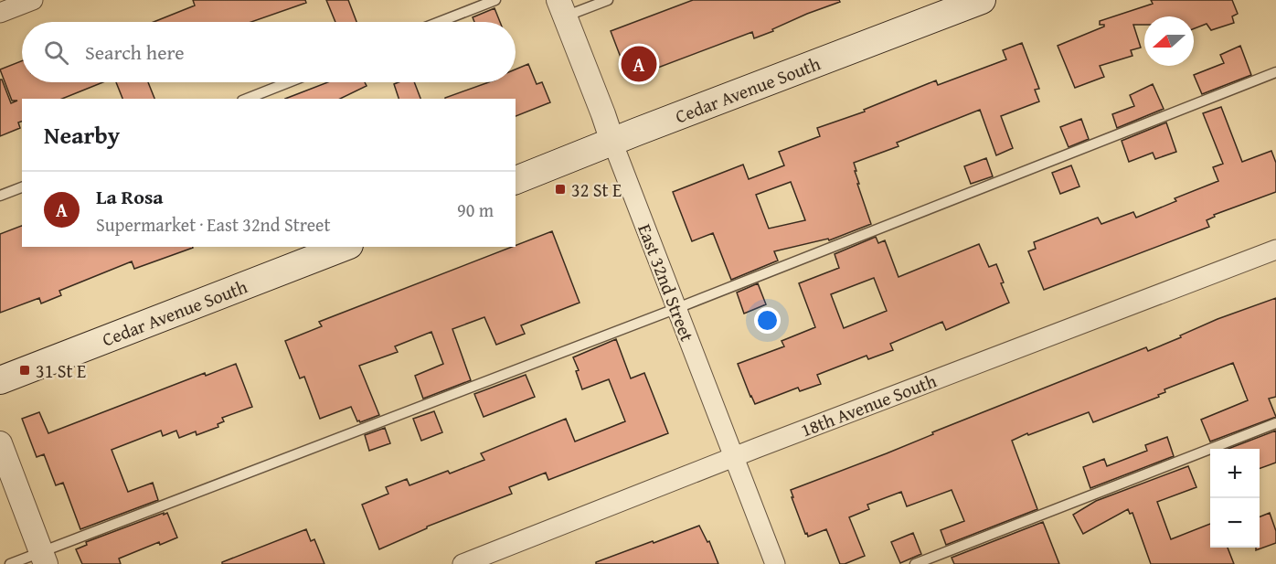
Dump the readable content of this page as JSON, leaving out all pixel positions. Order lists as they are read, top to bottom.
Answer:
{
  "streets": {
    "main road": ["Cedar Avenue South"],
    "street": ["East 32nd Street", "18th Avenue South"]
  },
  "crossings": [
    ["Cedar Avenue South", "East 32nd Street"],
    ["East 32nd Street", "18th Avenue South"]
  ],
  "places": {
    "transit": ["32 St E", "31 St E"]
  },
  "north": "left",
  "page": {
    "search": "Search here",
    "pins": "A",
    "heading": "Nearby",
    "list": [
      {
        "mark": "A",
        "name": "La Rosa",
        "note": "Supermarket · East 32nd Street",
        "value": "90 m"
      }
    ],
    "map_buttons": ["+", "−"]
  }
}
